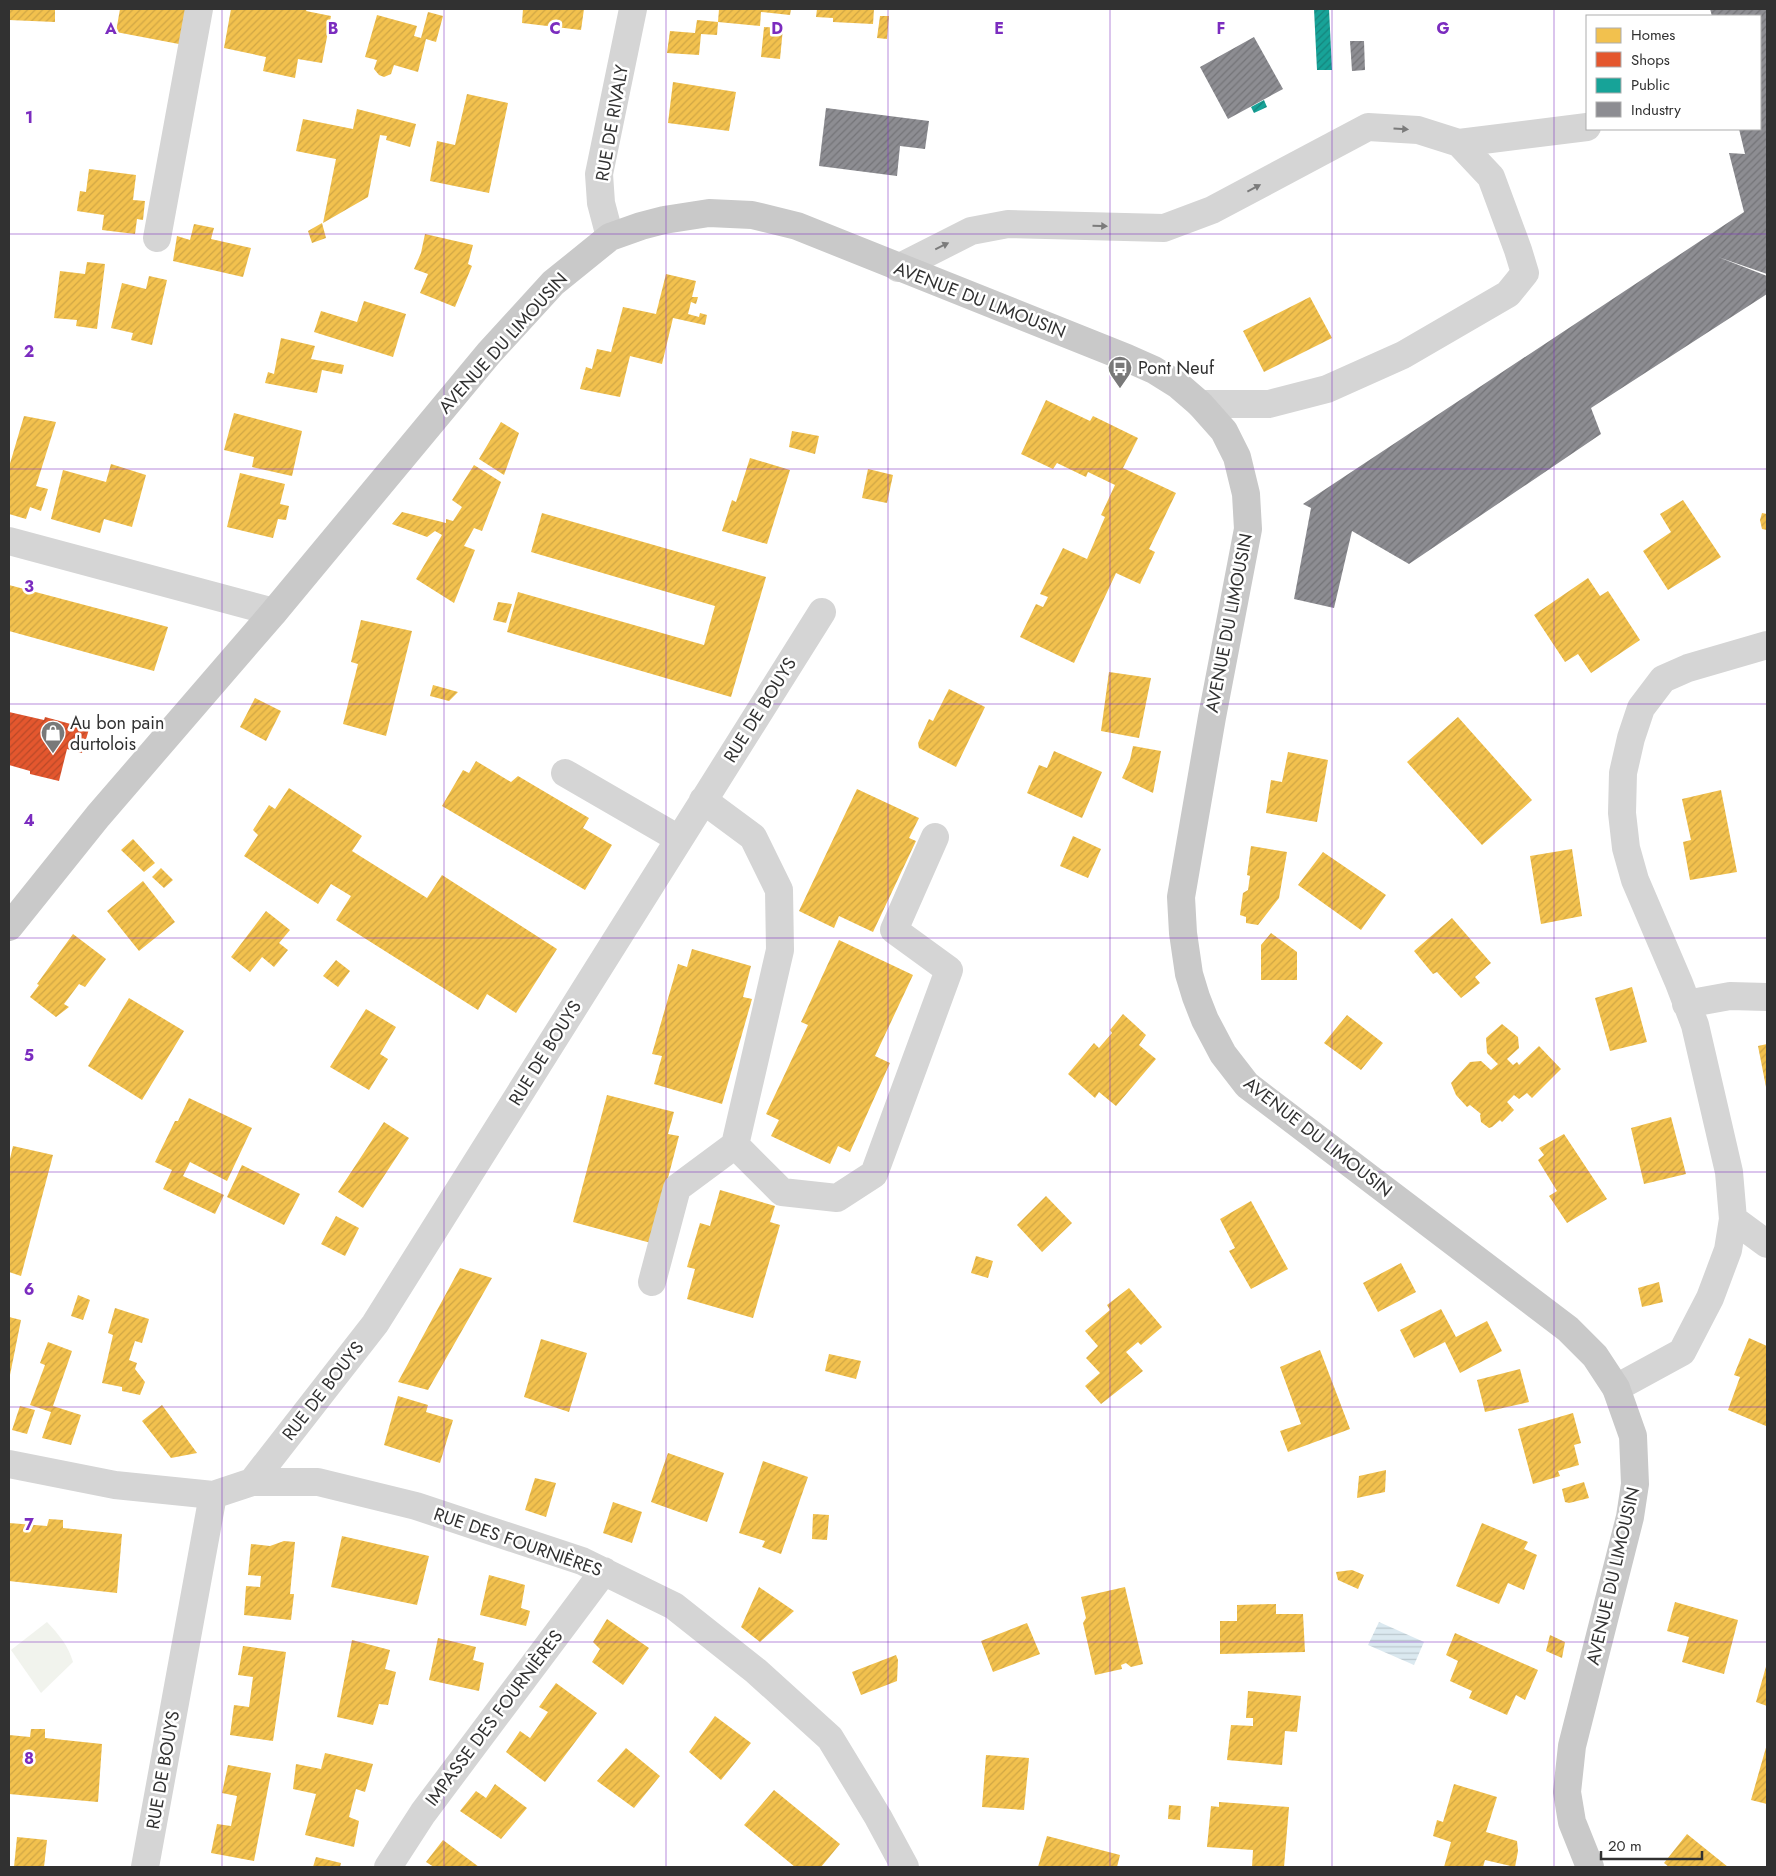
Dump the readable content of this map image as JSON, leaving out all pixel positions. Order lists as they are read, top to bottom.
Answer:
{
  "streets": {
    "main road": ["AVENUE DU LIMOUSIN"],
    "street": [
      "RUE DE RIVALY",
      "RUE DE BOUYS",
      "RUE DES FOURNIÈRES",
      "IMPASSE DES FOURNIÈRES"
    ]
  },
  "crossings": [
    ["RUE DE RIVALY", "AVENUE DU LIMOUSIN"],
    ["RUE DE BOUYS", "RUE DES FOURNIÈRES"],
    ["RUE DES FOURNIÈRES", "IMPASSE DES FOURNIÈRES"]
  ],
  "places": {
    "bus stop": ["Pont Neuf"],
    "shop": ["Au bon pain durtolois"]
  },
  "legend": [
    "Homes",
    "Shops",
    "Public",
    "Industry"
  ],
  "scale_bar": "20 m",
  "grid": {
    "columns": [
      "A",
      "B",
      "C",
      "D",
      "E",
      "F",
      "G"
    ],
    "rows": [
      "1",
      "2",
      "3",
      "4",
      "5",
      "6",
      "7",
      "8"
    ]
  }
}
